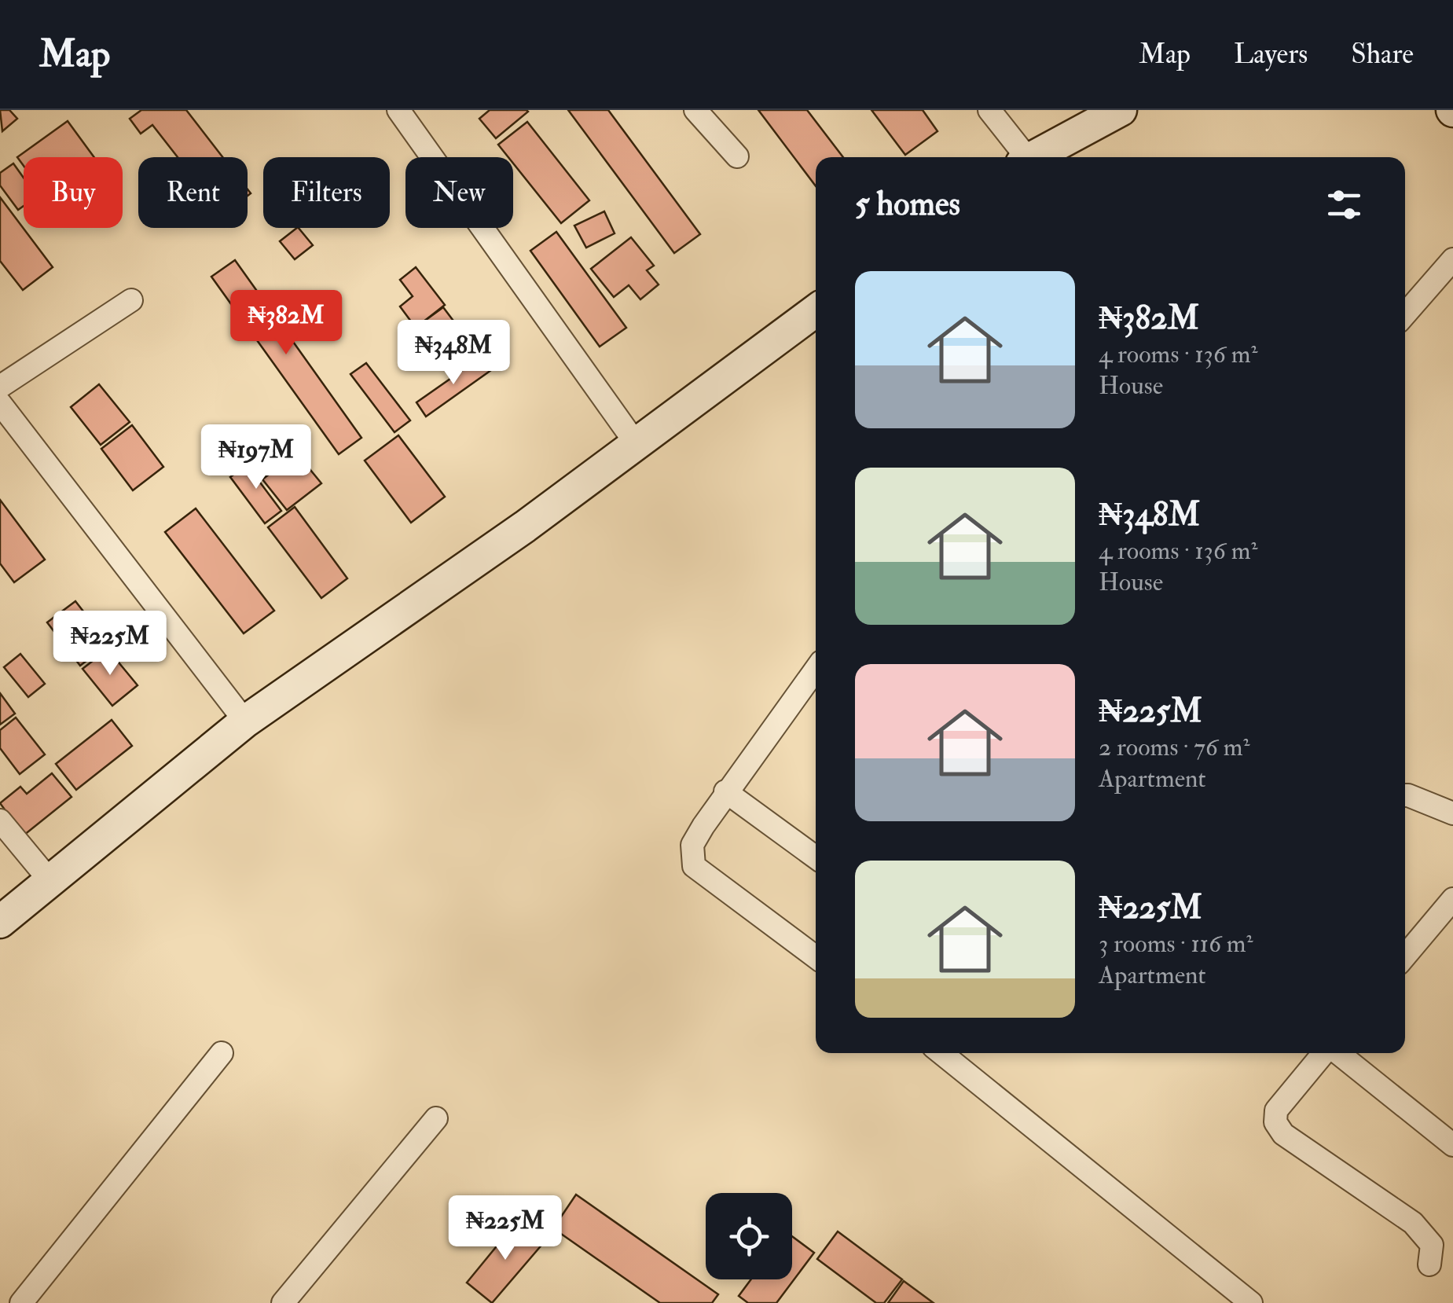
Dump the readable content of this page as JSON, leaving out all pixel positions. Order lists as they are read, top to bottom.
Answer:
{
  "page": {
    "header": "Map",
    "nav": ["Map", "Layers", "Share"],
    "chip": [
      "Buy",
      "Rent",
      "Filters",
      "New"
    ],
    "heading": "5 homes",
    "list": [
      {
        "name": "₦382M",
        "note": "4 rooms · 136 m² · House"
      },
      {
        "name": "₦348M",
        "note": "4 rooms · 136 m² · House"
      },
      {
        "name": "₦225M",
        "note": "2 rooms · 76 m² · Apartment"
      },
      {
        "name": "₦225M",
        "note": "3 rooms · 116 m² · Apartment"
      }
    ],
    "price": [
      "₦382M",
      "₦348M",
      "₦197M",
      "₦225M",
      "₦225M"
    ]
  }
}
